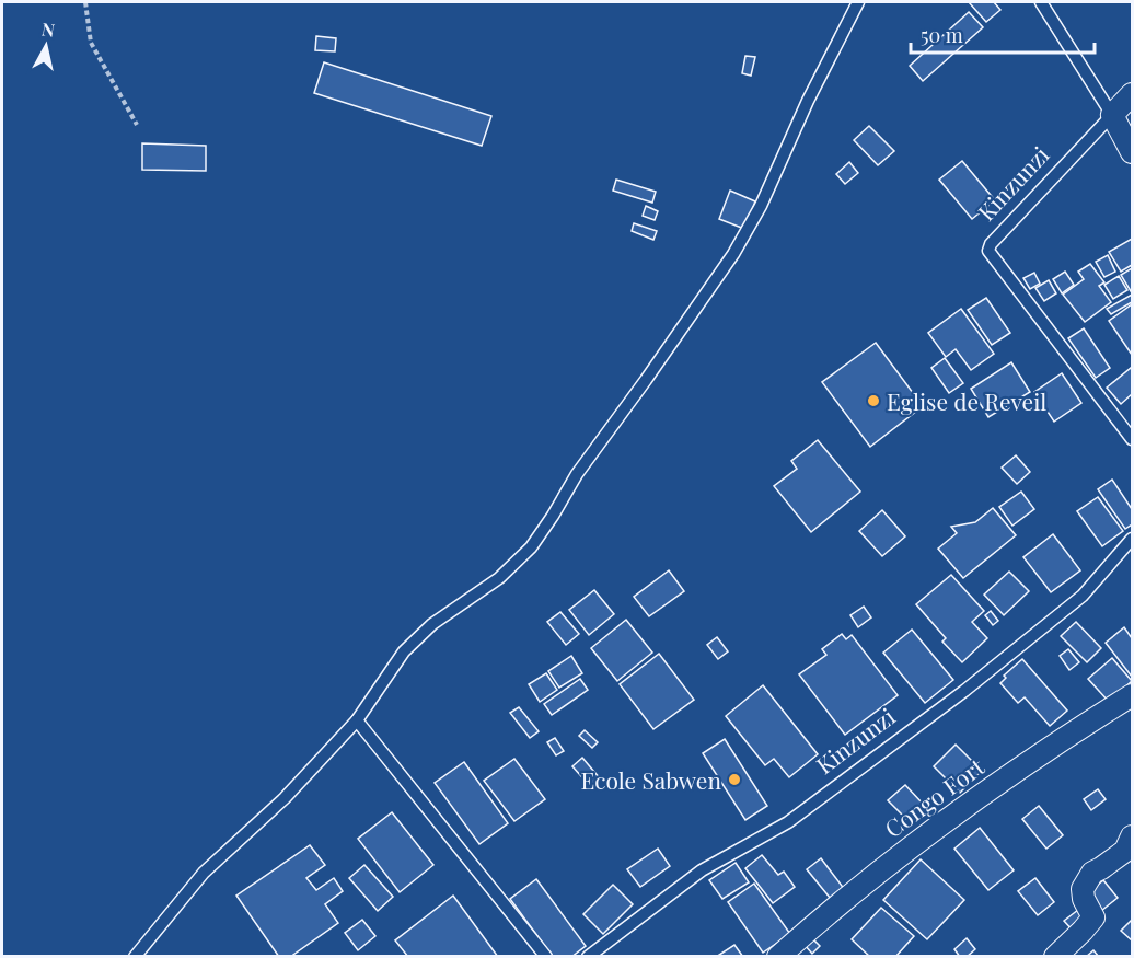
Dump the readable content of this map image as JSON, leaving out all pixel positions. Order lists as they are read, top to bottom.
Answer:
{
  "streets": {
    "street": ["Kinzunzi", "Congo Fort"]
  },
  "places": ["Eglise de Reveil", "Ecole Sabwen"],
  "scale_bar": "50 m",
  "north": "top"
}
